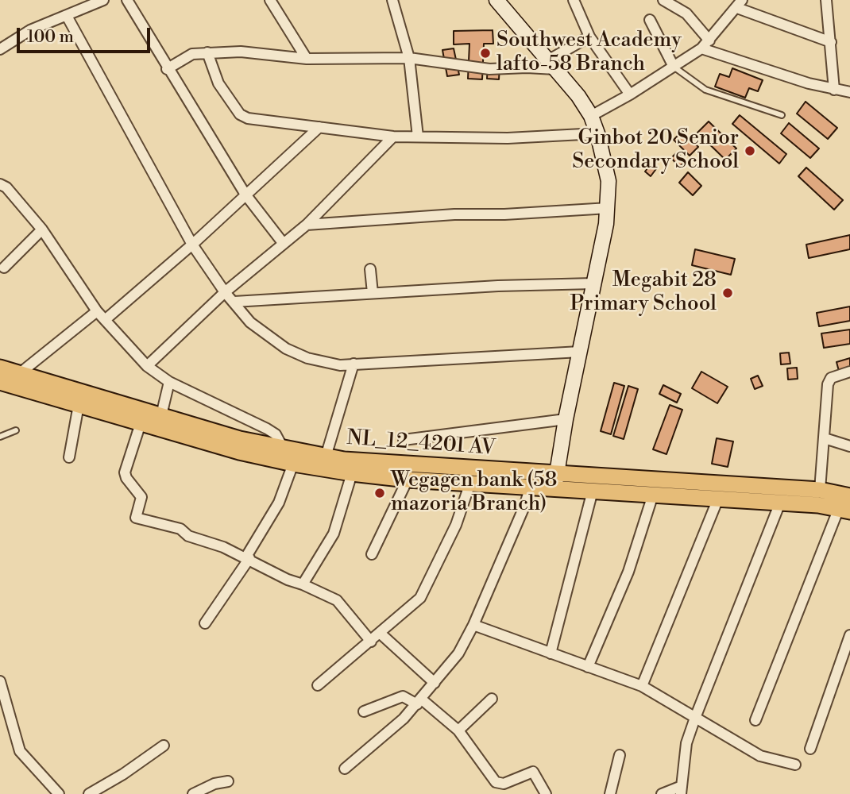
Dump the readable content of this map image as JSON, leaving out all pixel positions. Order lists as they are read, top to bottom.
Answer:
{
  "streets": {
    "main road": ["NL_12_4201 AV"]
  },
  "places": [
    "Southwest Academy lafto-58 Branch",
    "Ginbot 20 Senior Secondary School",
    "Megabit 28 Primary School",
    "Wegagen bank (58 mazoria Branch)"
  ],
  "scale_bar": "100 m"
}
